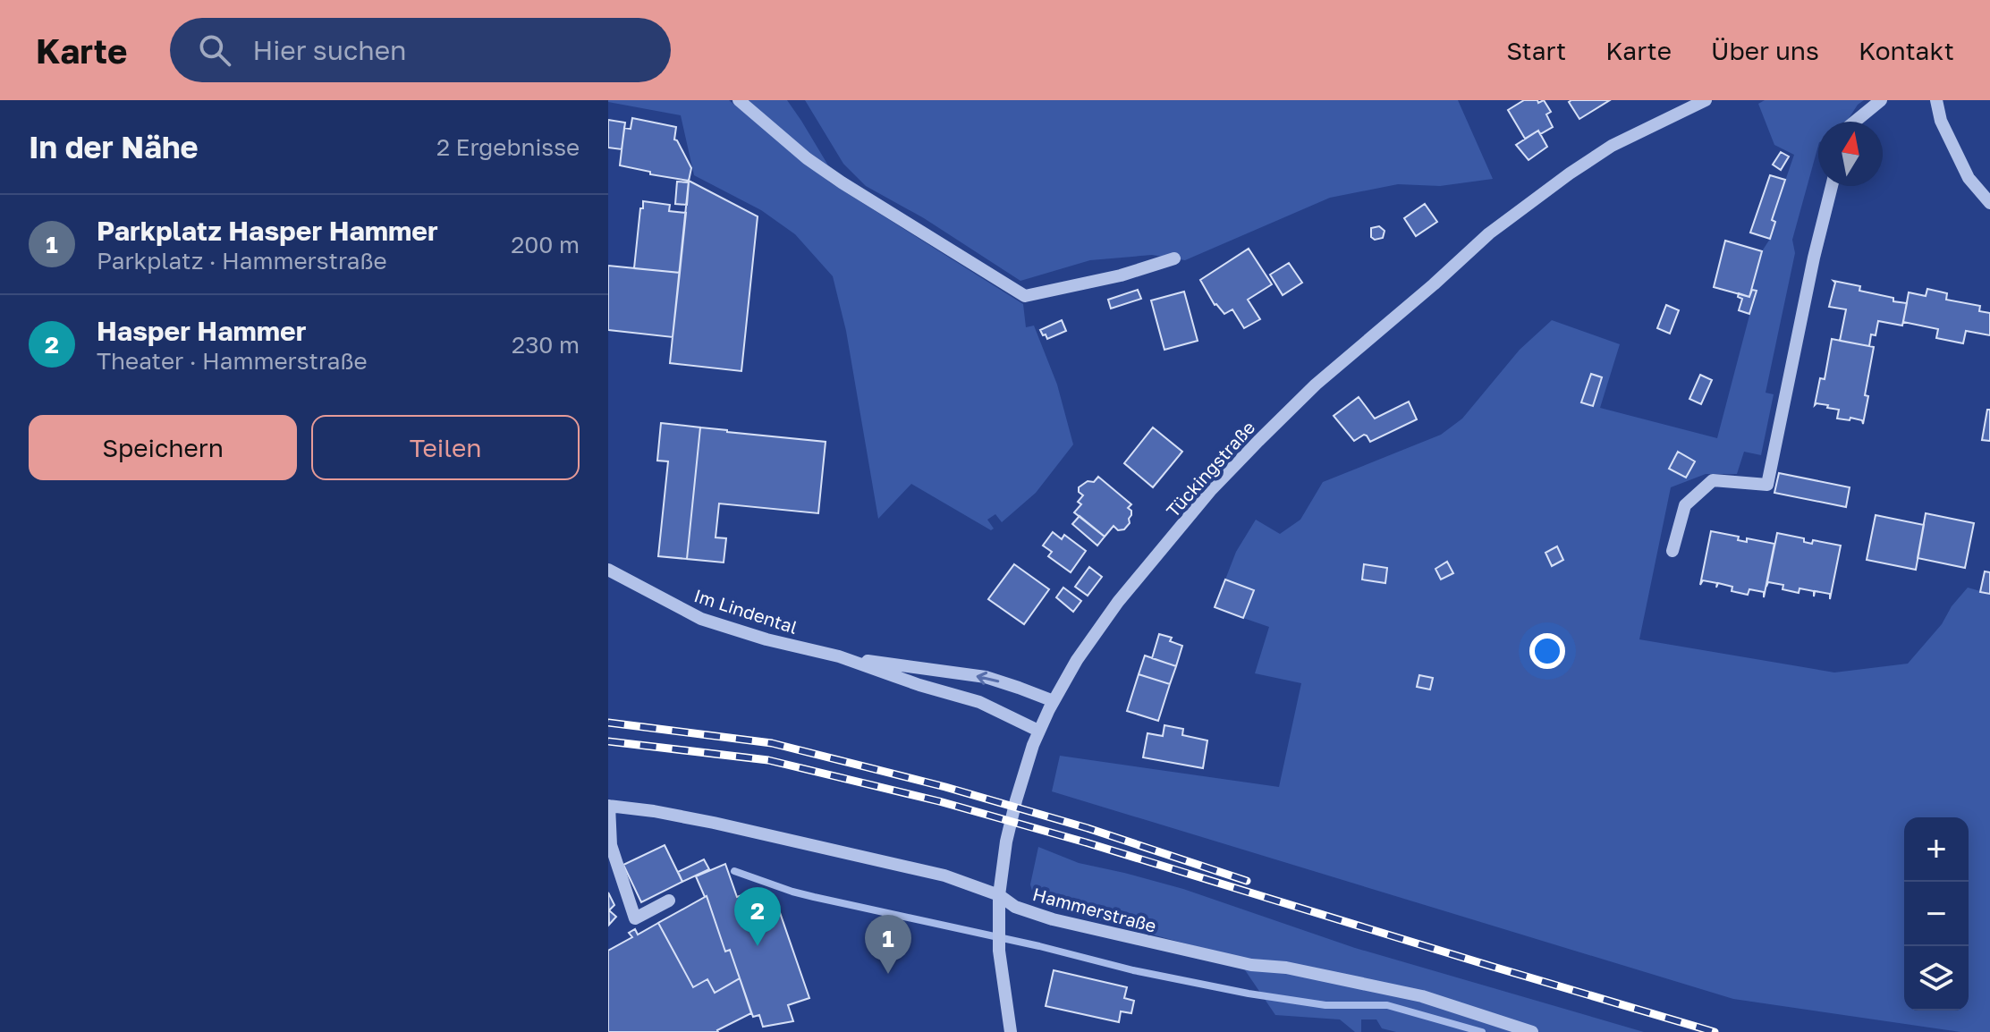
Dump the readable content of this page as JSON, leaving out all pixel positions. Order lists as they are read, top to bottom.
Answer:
{
  "streets": {
    "street": ["Tückingstraße", "Im Lindental", "Hammerstraße"]
  },
  "crossings": [
    ["Tückingstraße", "Im Lindental"],
    ["Tückingstraße", "Hammerstraße"]
  ],
  "north": "top",
  "page": {
    "header": "Karte",
    "search": "Hier suchen",
    "nav": [
      "Start",
      "Karte",
      "Über uns",
      "Kontakt"
    ],
    "heading": ["In der Nähe", "2 Ergebnisse"],
    "list": [
      {
        "mark": "1",
        "name": "Parkplatz Hasper Hammer",
        "note": "Parkplatz · Hammerstraße",
        "value": "200 m"
      },
      {
        "mark": "2",
        "name": "Hasper Hammer",
        "note": "Theater · Hammerstraße",
        "value": "230 m"
      }
    ],
    "buttons": ["Speichern", "Teilen"],
    "map_buttons": ["+", "−"],
    "pins": ["2", "1"]
  }
}
